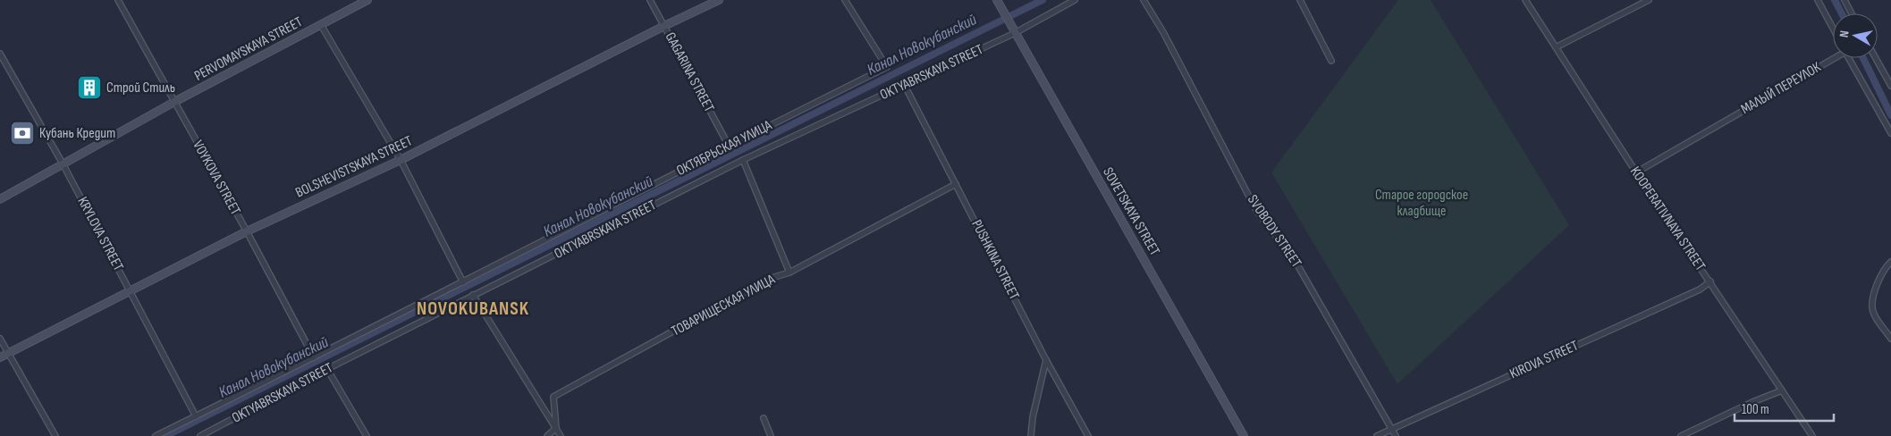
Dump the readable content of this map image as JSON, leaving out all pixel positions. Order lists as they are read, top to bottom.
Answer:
{
  "streets": {
    "main road": ["PERVOMAYSKAYA STREET", "BOLSHEVISTSKAYA STREET", "SOVETSKAYA STREET"],
    "street": [
      "GAGARINA STREET",
      "OKTYABRSKAYA STREET",
      "МАЛЫЙ ПЕРЕУЛОК",
      "ОКТЯБРЬСКАЯ УЛИЦА",
      "VOYKOVA STREET",
      "KOOPERATIVNAYA STREET",
      "SVOBODY STREET",
      "KRYLOVA STREET",
      "PUSHKINA STREET",
      "ТОВАРИЩЕСКАЯ УЛИЦА",
      "KIROVA STREET"
    ]
  },
  "crossings": [
    ["PERVOMAYSKAYA STREET", "VOYKOVA STREET"],
    ["PERVOMAYSKAYA STREET", "KRYLOVA STREET"],
    ["GAGARINA STREET", "ОКТЯБРЬСКАЯ УЛИЦА"],
    ["GAGARINA STREET", "BOLSHEVISTSKAYA STREET"],
    ["OKTYABRSKAYA STREET", "SOVETSKAYA STREET"],
    ["OKTYABRSKAYA STREET", "PUSHKINA STREET"],
    ["МАЛЫЙ ПЕРЕУЛОК", "KOOPERATIVNAYA STREET"],
    ["ОКТЯБРЬСКАЯ УЛИЦА", "VOYKOVA STREET"],
    ["ОКТЯБРЬСКАЯ УЛИЦА", "KRYLOVA STREET"],
    ["BOLSHEVISTSKAYA STREET", "VOYKOVA STREET"],
    ["BOLSHEVISTSKAYA STREET", "KRYLOVA STREET"],
    ["KOOPERATIVNAYA STREET", "KIROVA STREET"],
    ["SVOBODY STREET", "KIROVA STREET"],
    ["PUSHKINA STREET", "ТОВАРИЩЕСКАЯ УЛИЦА"]
  ],
  "districts": ["NOVOKUBANSK"],
  "water": ["Канал Новокубанский"],
  "parks": ["Старое городское кладбище"],
  "places": {
    "building": ["Строй Стиль"],
    "bank": ["Кубань Кредит"]
  },
  "scale_bar": "100 m",
  "north": "left"
}
